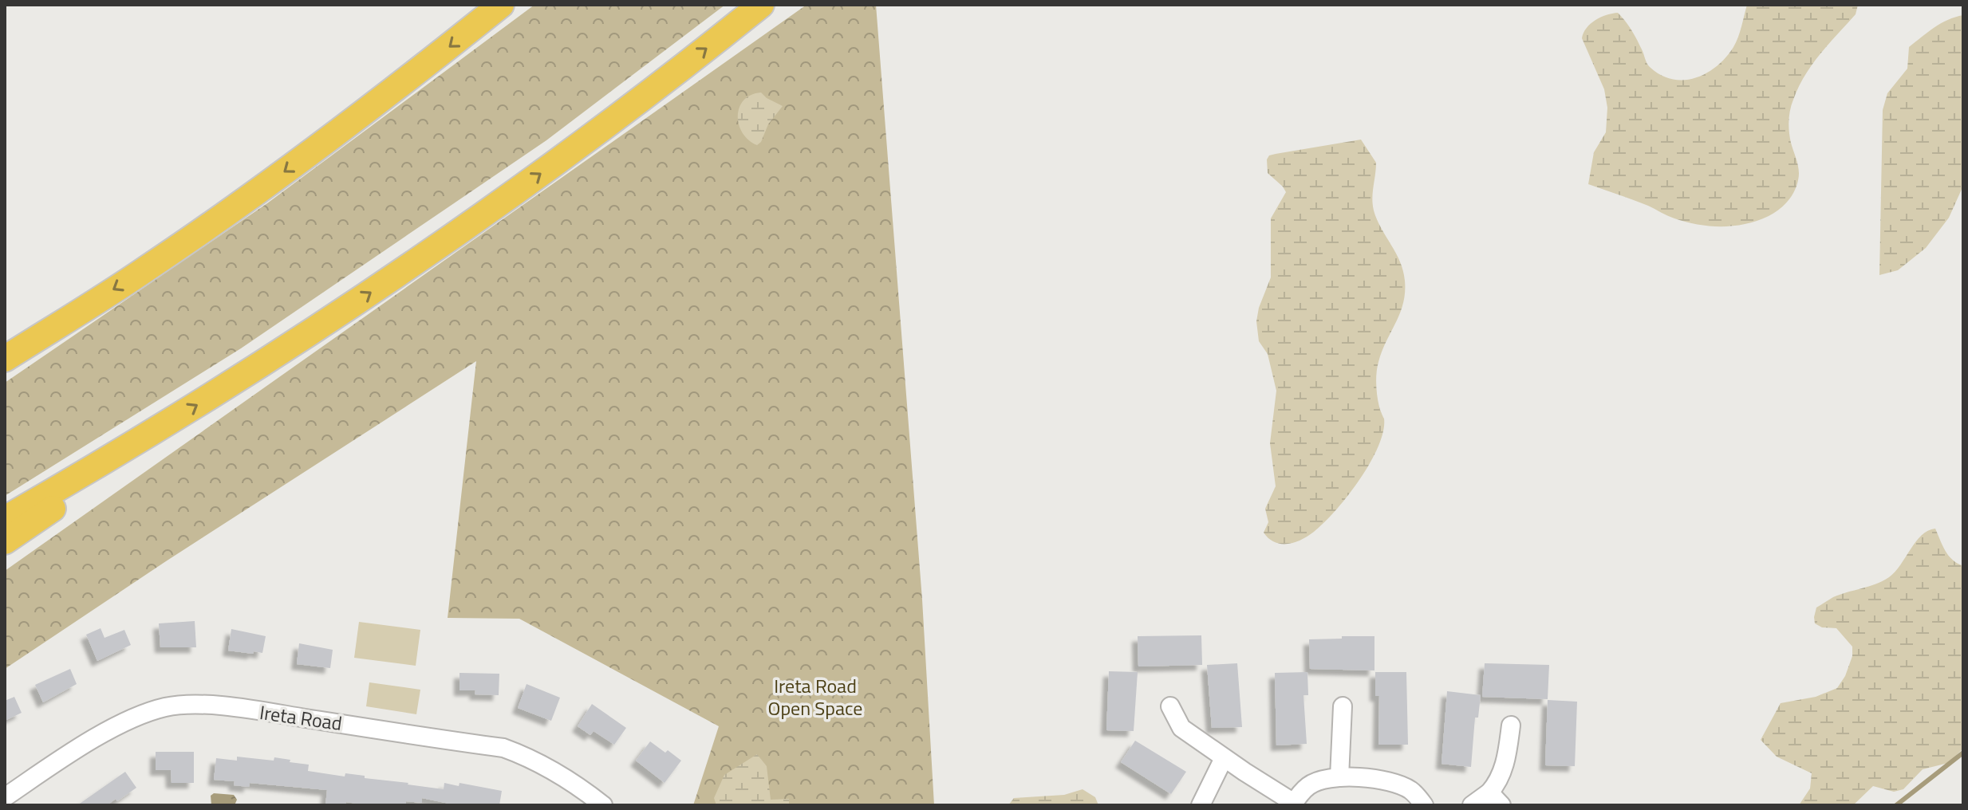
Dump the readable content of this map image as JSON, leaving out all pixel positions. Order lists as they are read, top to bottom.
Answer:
{
  "streets": {
    "street": ["Ireta Road"]
  },
  "parks": ["Ireta Road Open Space"]
}
